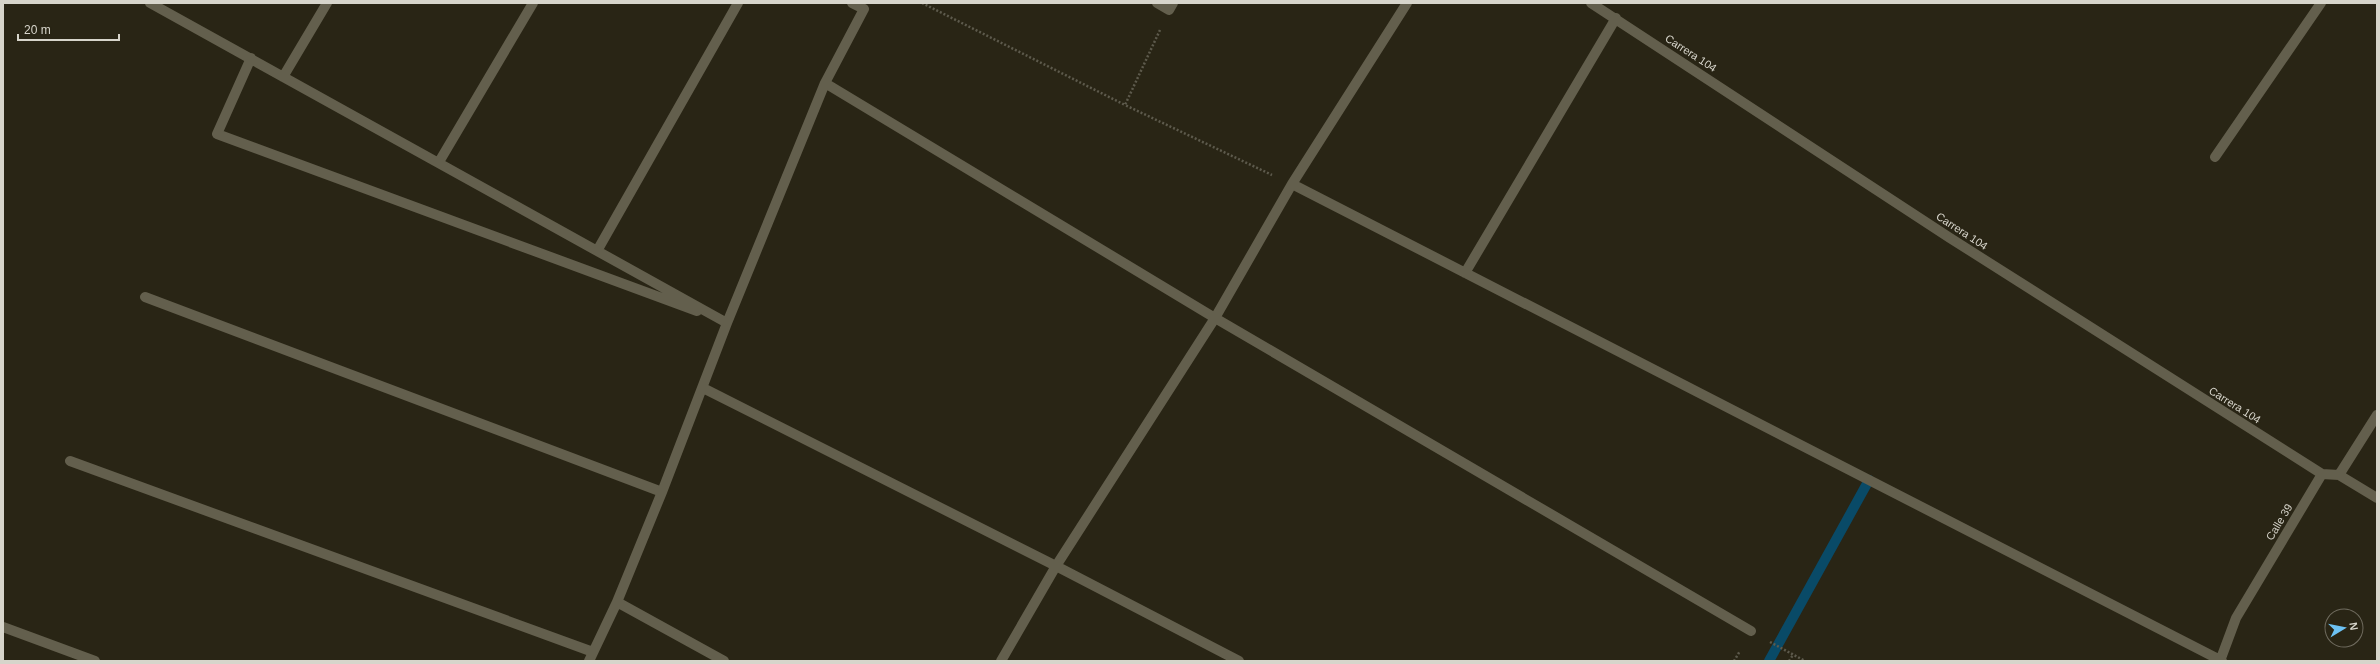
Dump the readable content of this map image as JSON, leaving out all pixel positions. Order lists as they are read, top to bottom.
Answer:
{
  "streets": {
    "street": ["Carrera 104", "Calle 39"]
  },
  "crossings": [
    ["Carrera 104", "Calle 39"]
  ],
  "scale_bar": "20 m",
  "north": "right"
}
